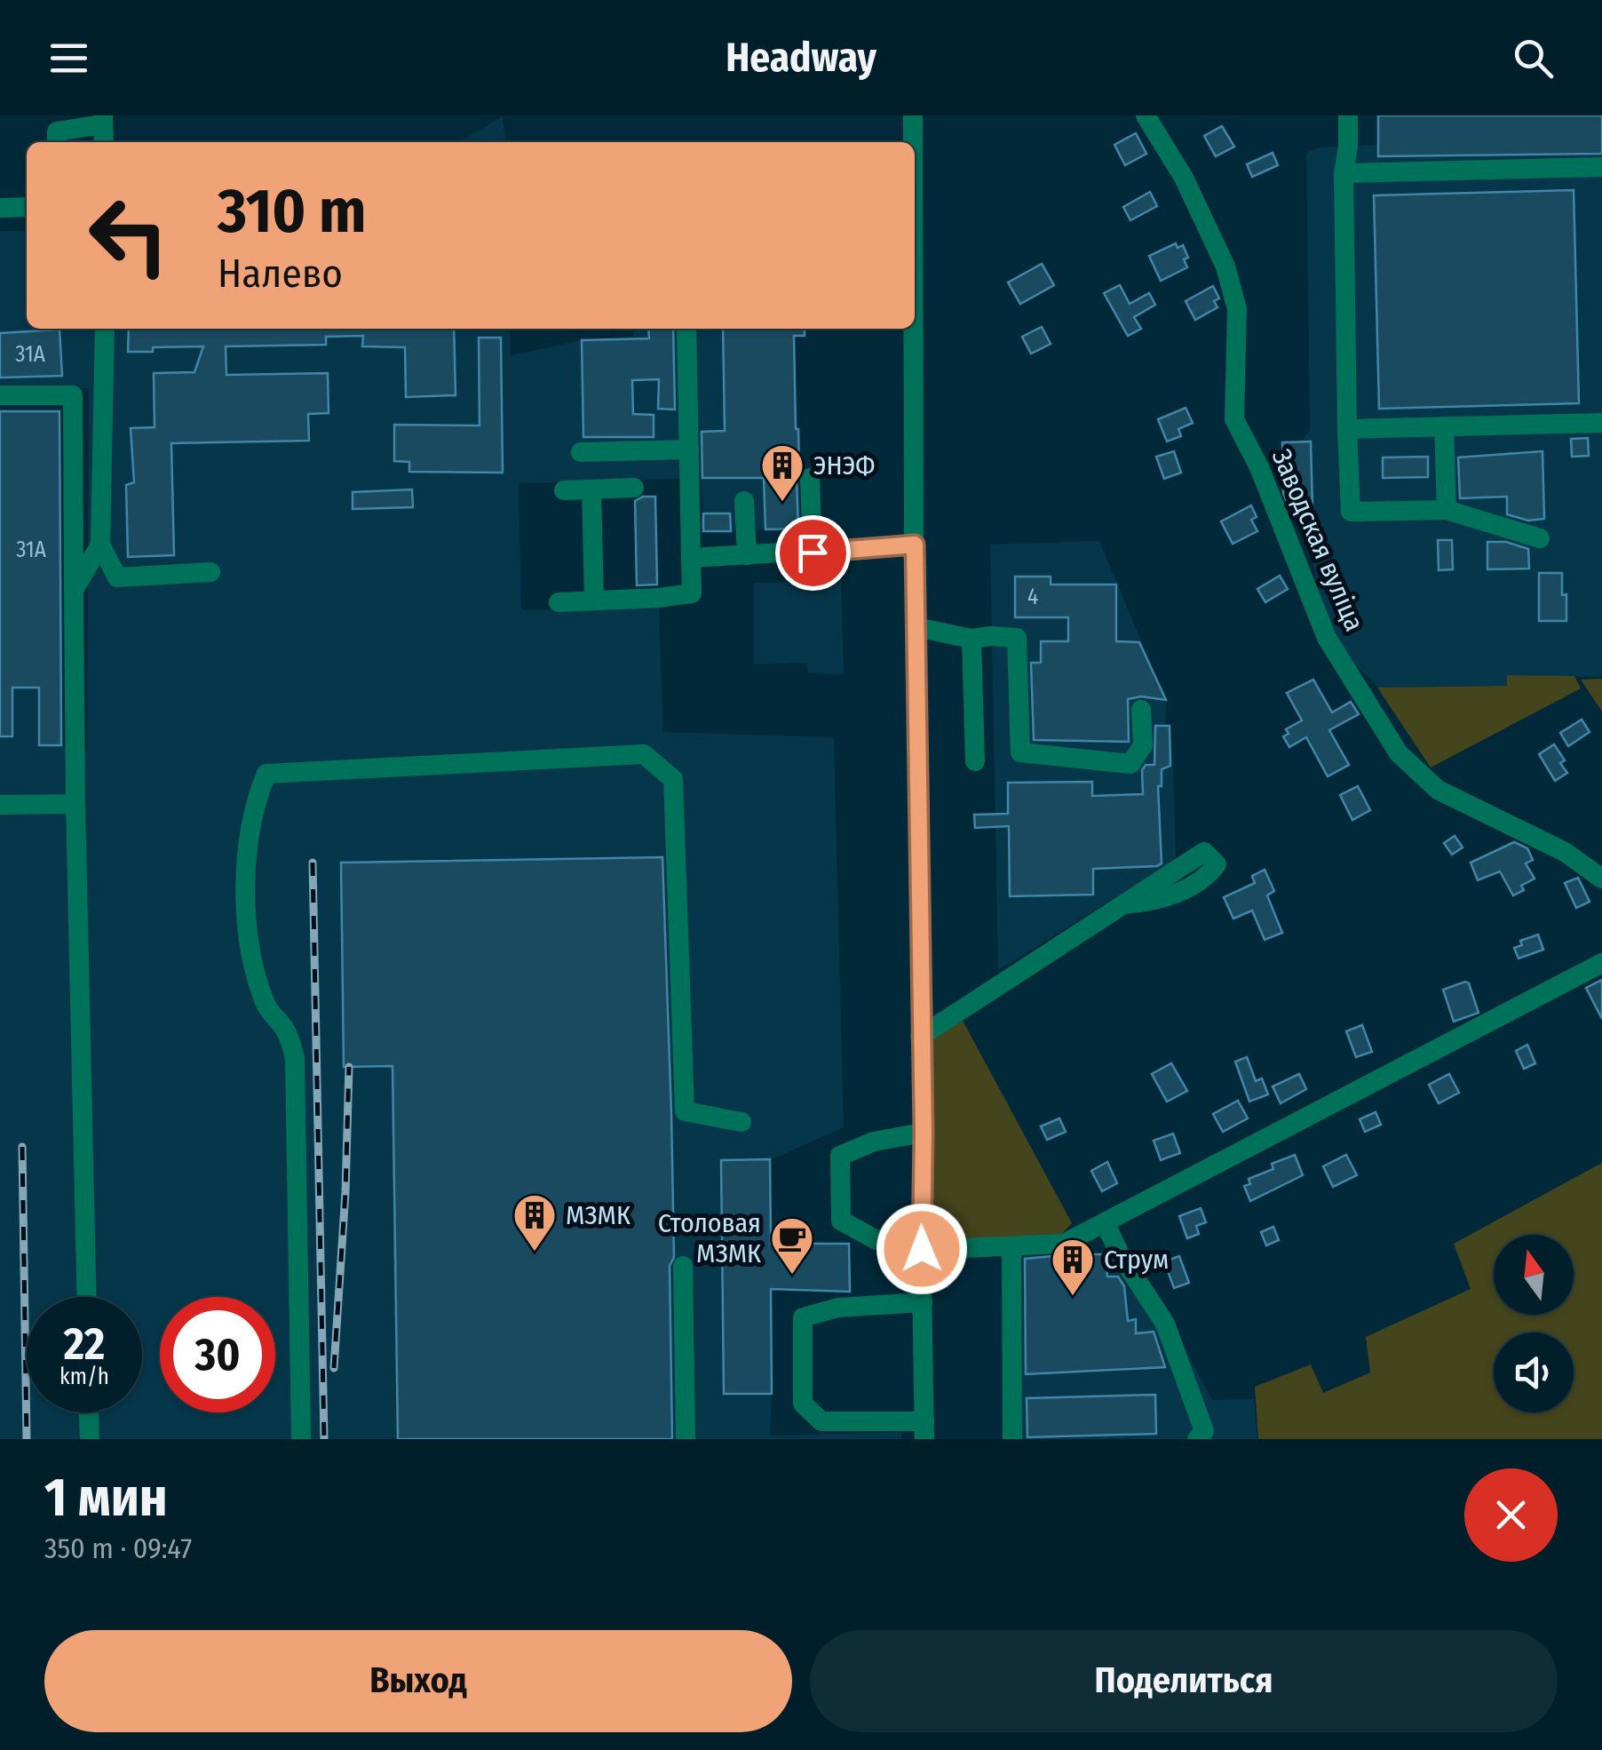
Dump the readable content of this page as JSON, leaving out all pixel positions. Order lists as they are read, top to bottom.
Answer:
{
  "streets": {
    "street": ["Заводская вуліца"]
  },
  "places": {
    "building": ["ЭНЭФ", "МЗМК", "Струм"],
    "cafe": ["Столовая МЗМК"]
  },
  "house_numbers": ["31А", "31А", "4"],
  "north": "top",
  "page": {
    "header": "Headway",
    "turn": ["310 m", "Налево"],
    "speed": "22 km/h",
    "limit": "30",
    "heading": ["1 мин", "350 m · 09:47"],
    "buttons": ["Выход", "Поделиться"]
  }
}
